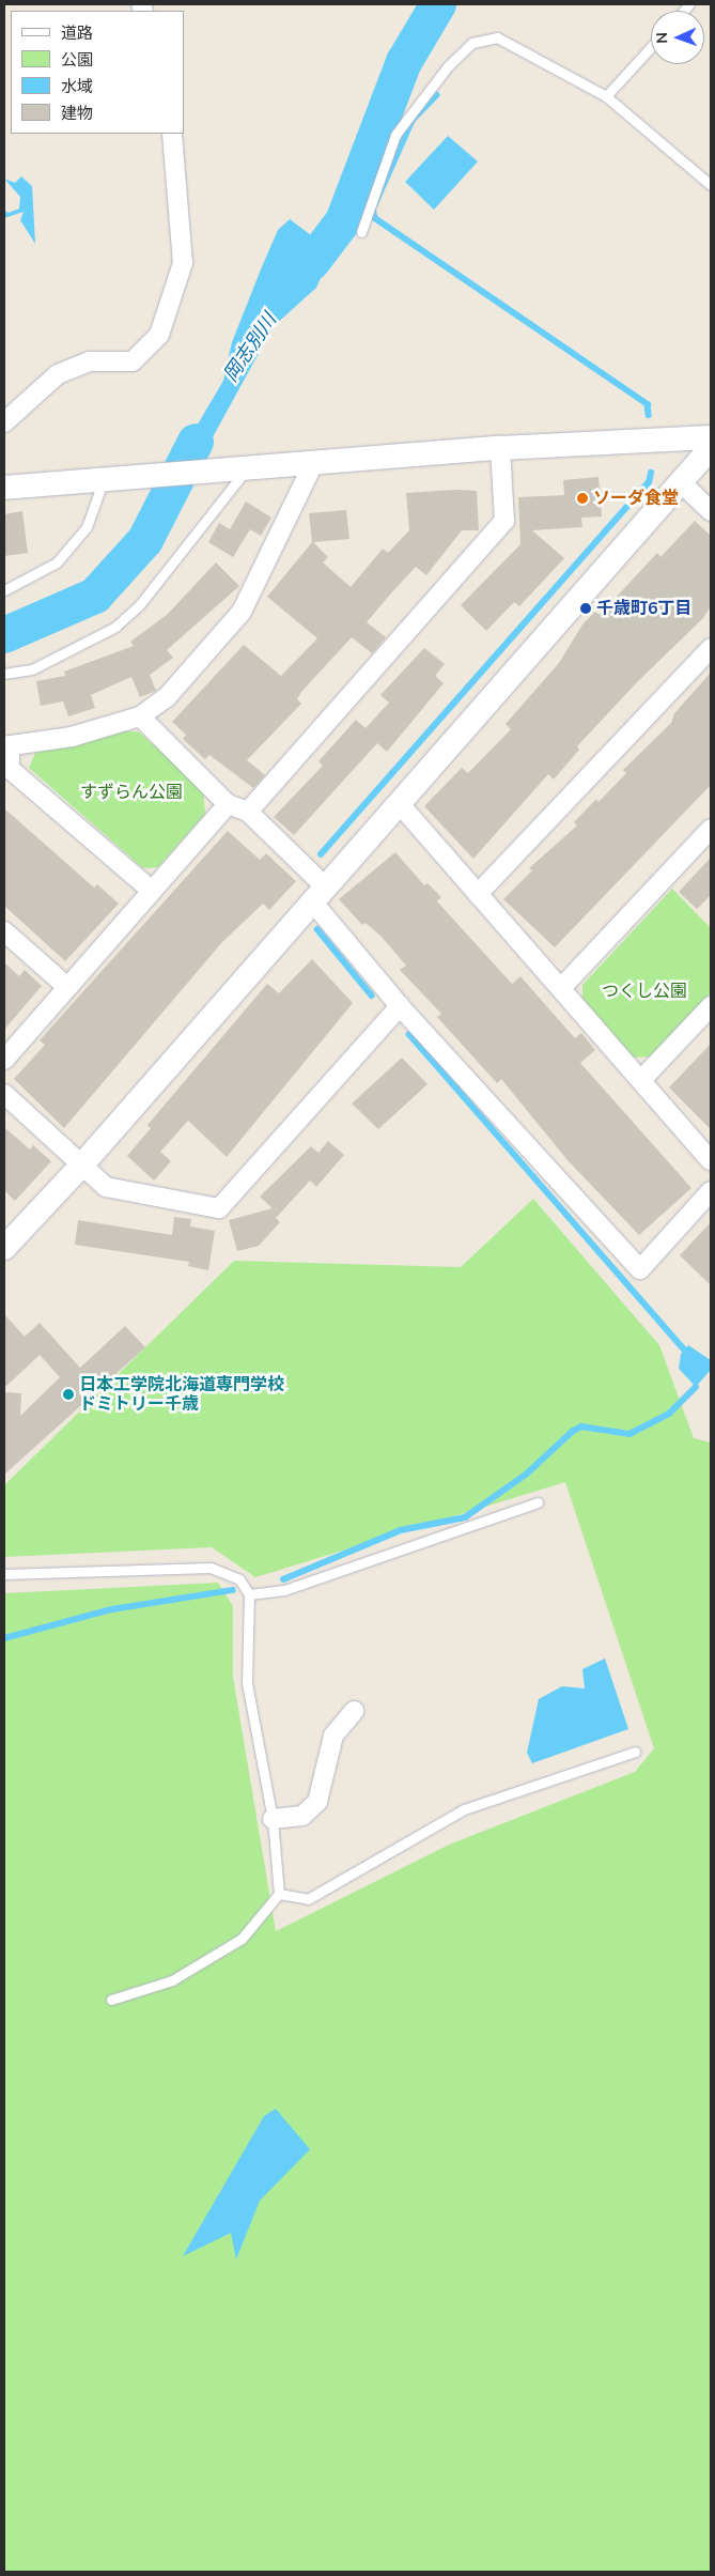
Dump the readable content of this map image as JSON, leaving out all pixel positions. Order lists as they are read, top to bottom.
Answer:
{
  "water": ["岡志別川"],
  "parks": ["すずらん公園", "つくし公園"],
  "places": ["ソーダ食堂", "千歳町6丁目", "日本工学院北海道専門学校 ドミトリー千歳"],
  "legend": [
    "道路",
    "公園",
    "水域",
    "建物"
  ],
  "north": "left"
}
